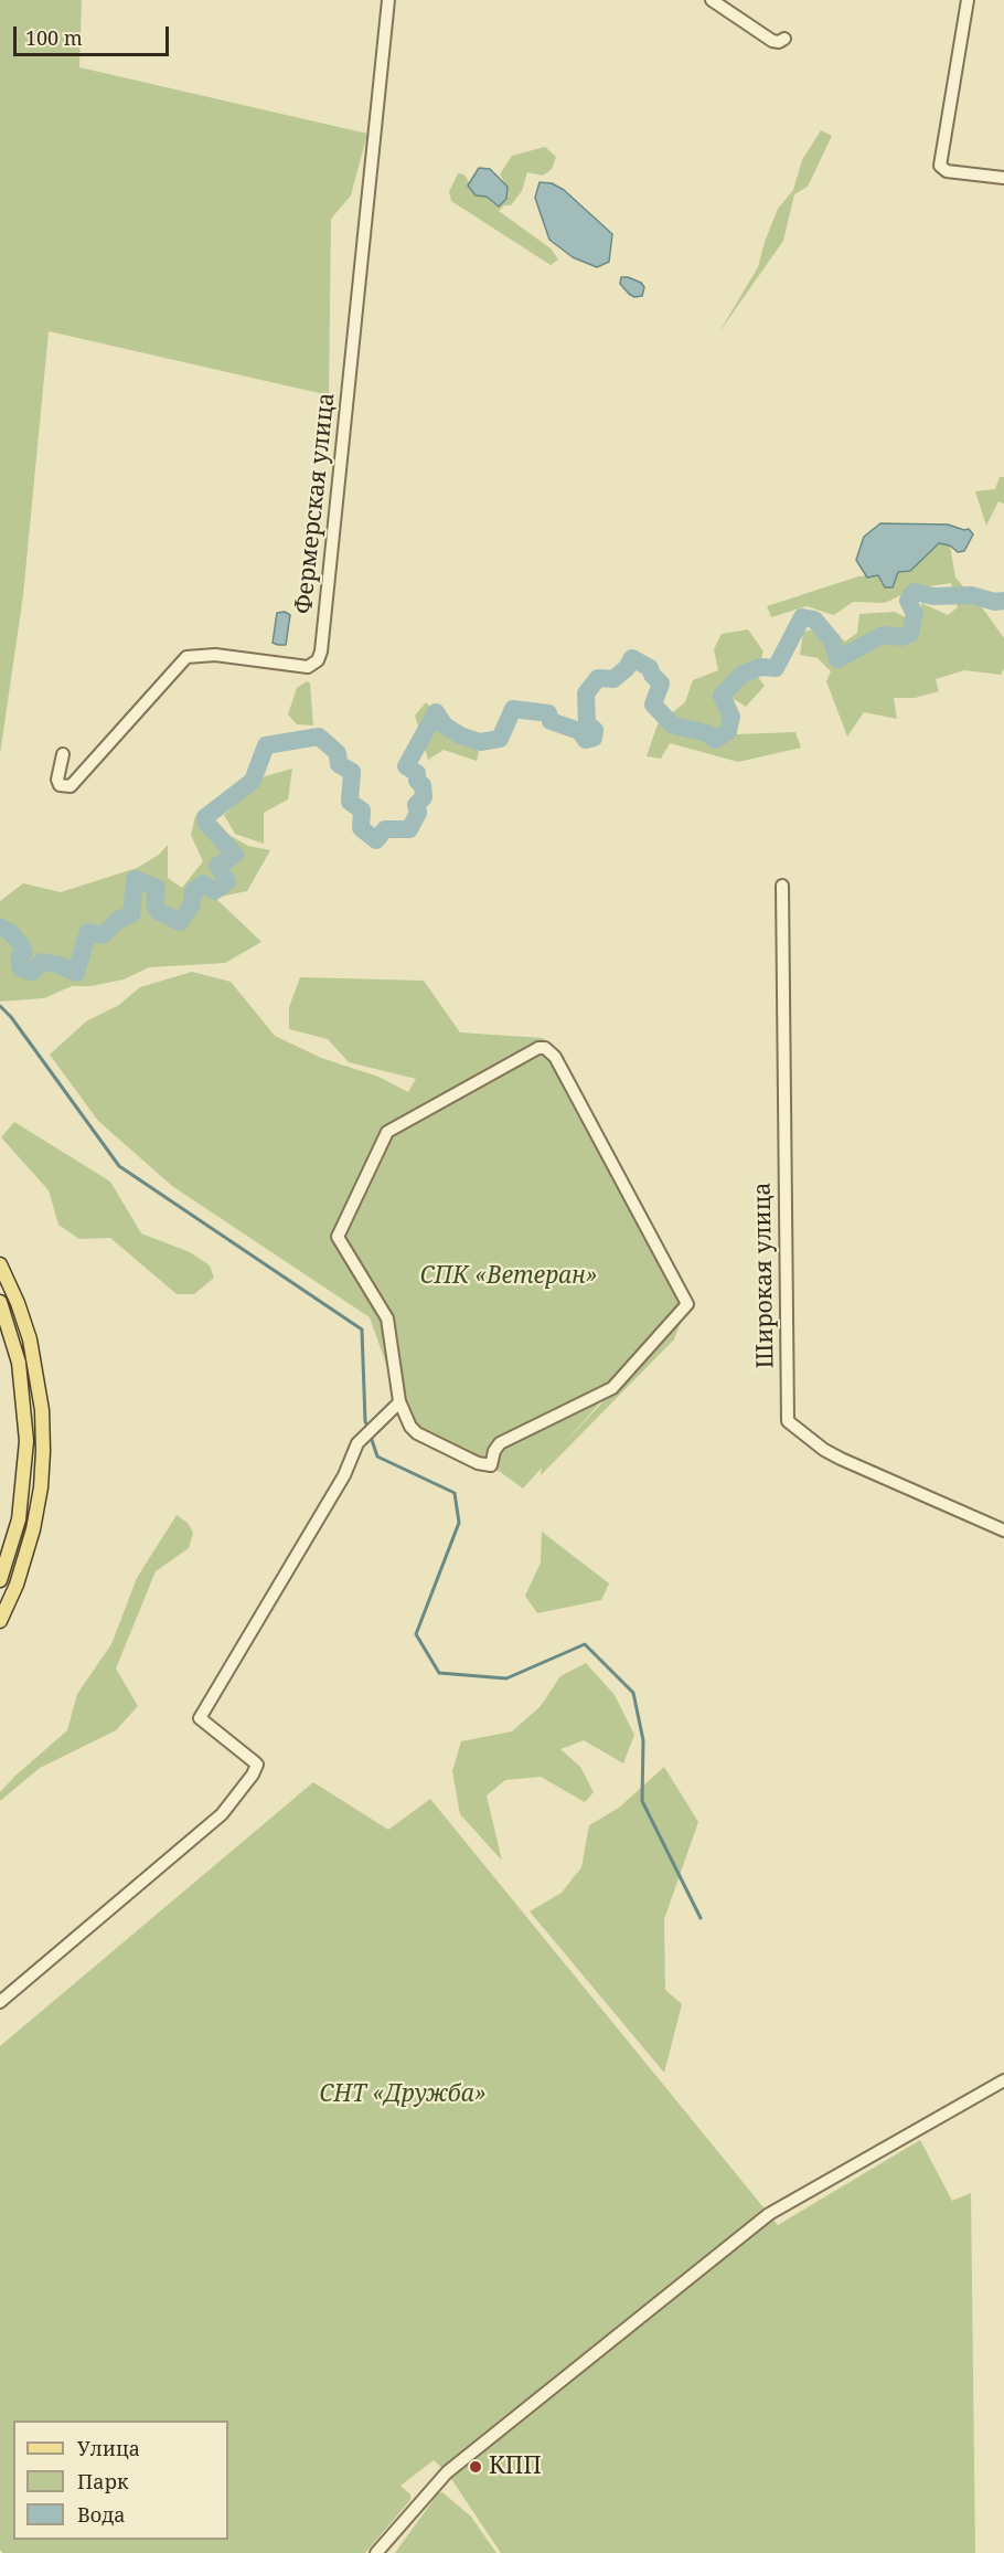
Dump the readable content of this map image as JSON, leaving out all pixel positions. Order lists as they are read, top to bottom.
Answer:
{
  "streets": {
    "street": ["Фермерская улица", "Широкая улица"]
  },
  "parks": ["СПК «Ветеран»", "СНТ «Дружба»"],
  "places": ["КПП"],
  "legend": ["Улица", "Парк", "Вода"],
  "scale_bar": "100 m"
}
